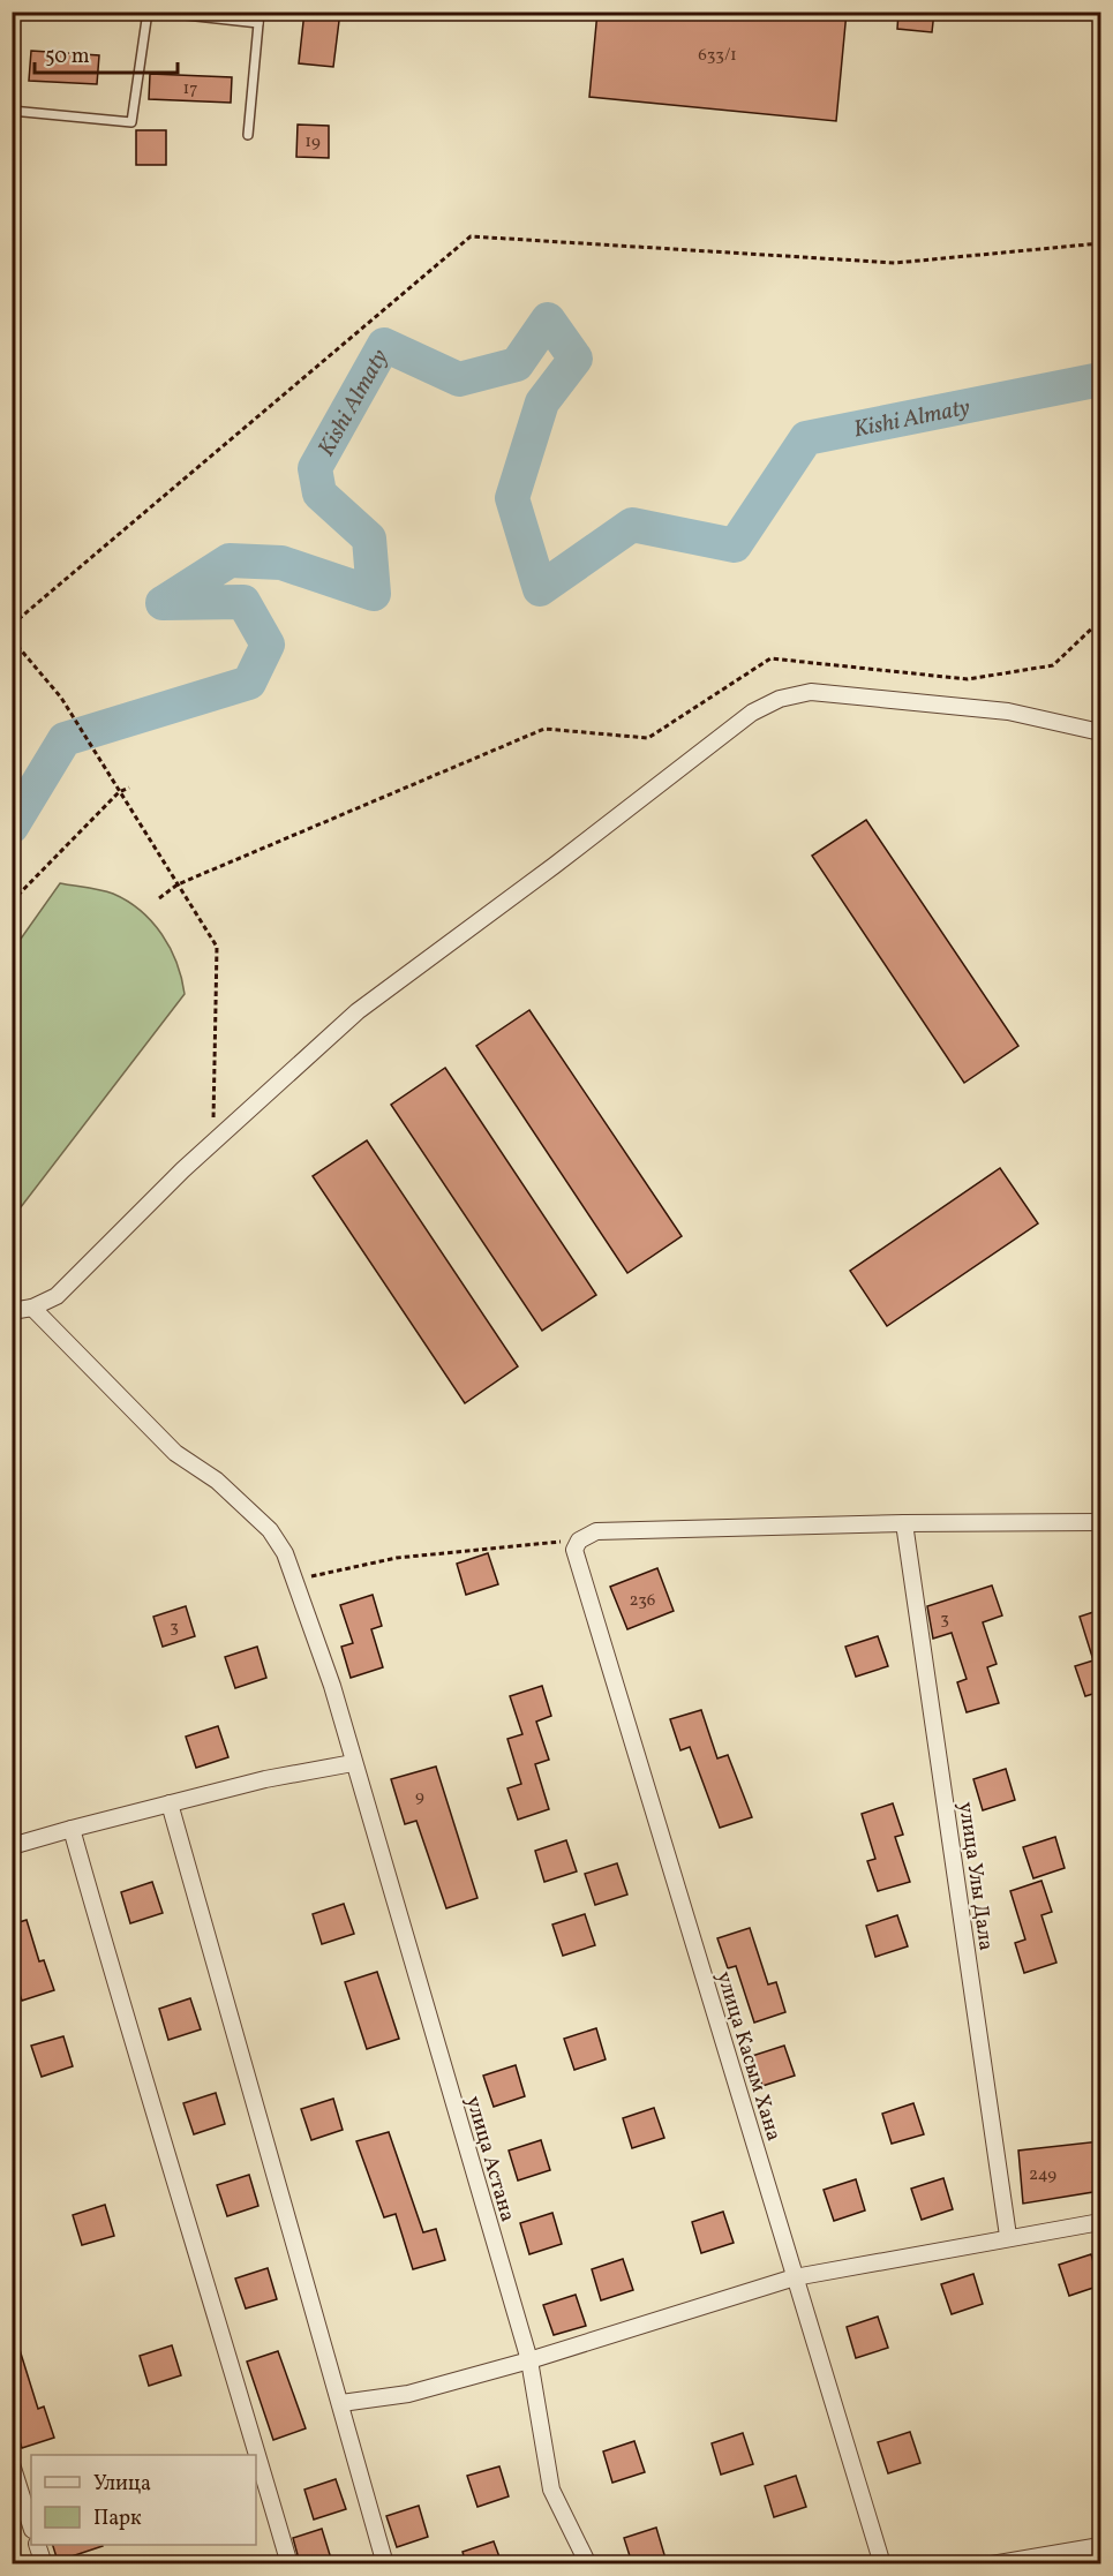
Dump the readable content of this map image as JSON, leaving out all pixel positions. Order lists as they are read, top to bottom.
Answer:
{
  "streets": {
    "street": ["улица Улы Дала", "улица Касым Хана", "улица Астана"]
  },
  "water": ["Kіshі Almaty"],
  "house_numbers": [
    "633/1",
    "17",
    "19",
    "236",
    "3",
    "3",
    "9",
    "249"
  ],
  "legend": ["Улица", "Парк"],
  "scale_bar": "50 m"
}
